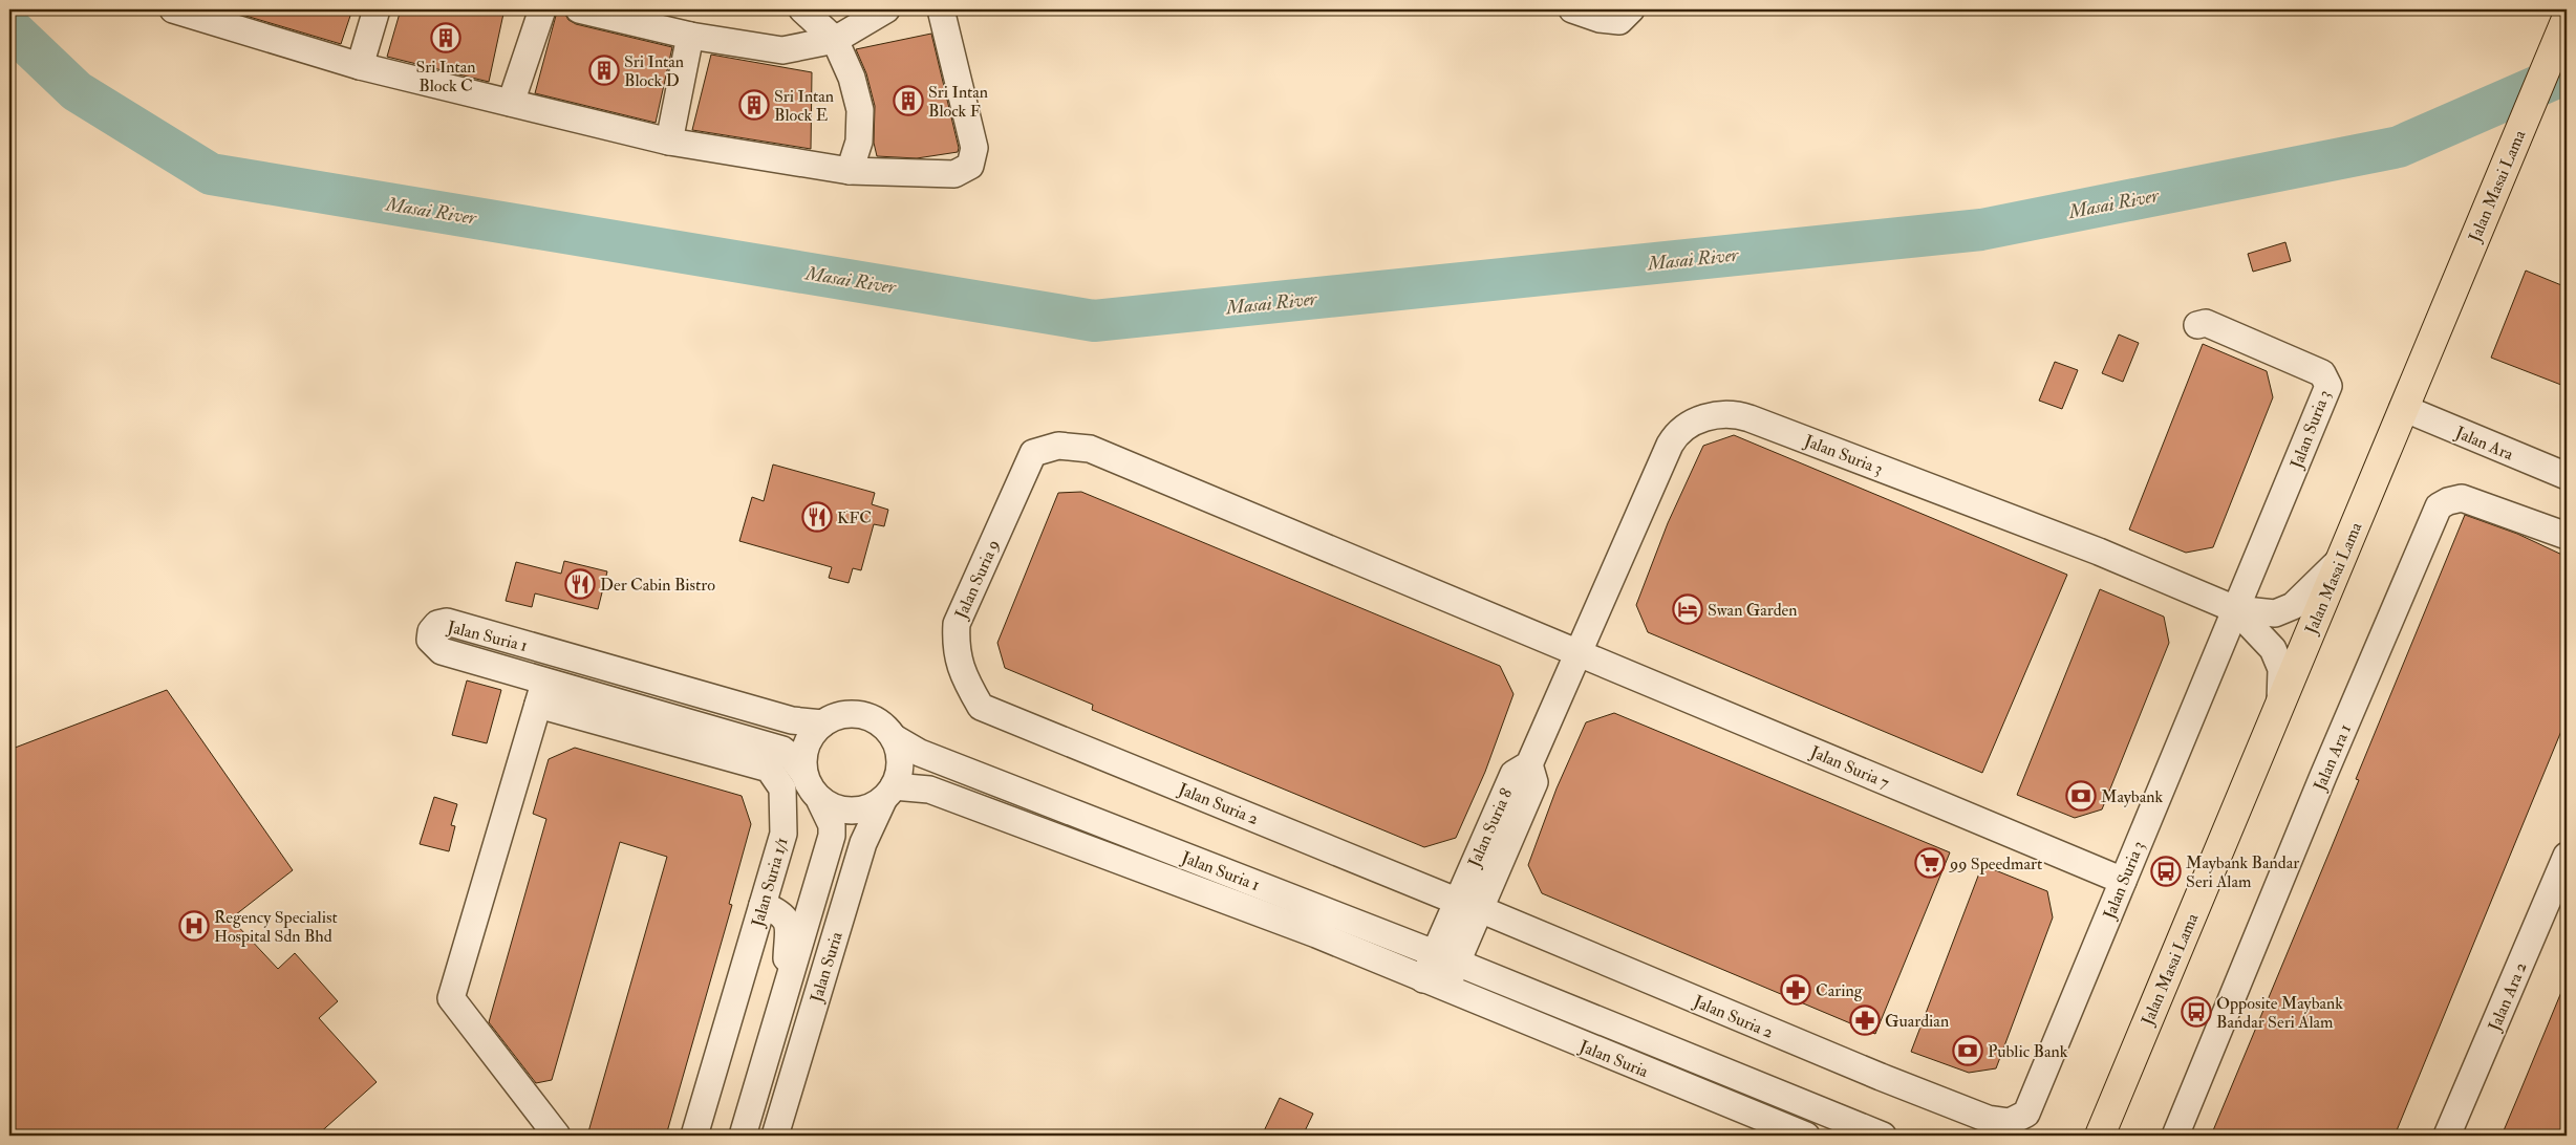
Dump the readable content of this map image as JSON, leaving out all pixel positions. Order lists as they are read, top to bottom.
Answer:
{
  "streets": {
    "main road": ["Jalan Masai Lama"],
    "street": [
      "Jalan Suria 3",
      "Jalan Ara",
      "Jalan Suria 9",
      "Jalan Suria 1",
      "Jalan Ara 1",
      "Jalan Suria 7",
      "Jalan Suria 2",
      "Jalan Suria 8",
      "Jalan Suria 1/1",
      "Jalan Suria",
      "Jalan Ara 2"
    ]
  },
  "crossings": [
    ["Jalan Masai Lama", "Jalan Suria 3"],
    ["Jalan Masai Lama", "Jalan Ara"],
    ["Jalan Suria 3", "Jalan Suria 7"],
    ["Jalan Suria 3", "Jalan Suria 2"],
    ["Jalan Suria 3", "Jalan Suria 8"],
    ["Jalan Suria 9", "Jalan Suria 7"],
    ["Jalan Suria 9", "Jalan Suria 2"],
    ["Jalan Suria 1", "Jalan Suria 8"],
    ["Jalan Suria 1", "Jalan Suria 1/1"],
    ["Jalan Suria 1", "Jalan Suria"],
    ["Jalan Suria 7", "Jalan Suria 8"],
    ["Jalan Suria 2", "Jalan Suria 8"],
    ["Jalan Suria 8", "Jalan Suria"]
  ],
  "water": ["Masai River"],
  "places": {
    "building": [
      "Sri Intan Block C",
      "Sri Intan Block D",
      "Sri Intan Block F",
      "Sri Intan Block E"
    ],
    "restaurant": ["KFC", "Der Cabin Bistro"],
    "hotel": ["Swan Garden"],
    "bank": ["Maybank", "Public Bank"],
    "supermarket": ["99 Speedmart"],
    "bus stop": ["Maybank Bandar Seri Alam", "Opposite Maybank Bandar Seri Alam"],
    "hospital": ["Regency Specialist Hospital Sdn Bhd"],
    "pharmacy": ["Caring", "Guardian"]
  }
}
